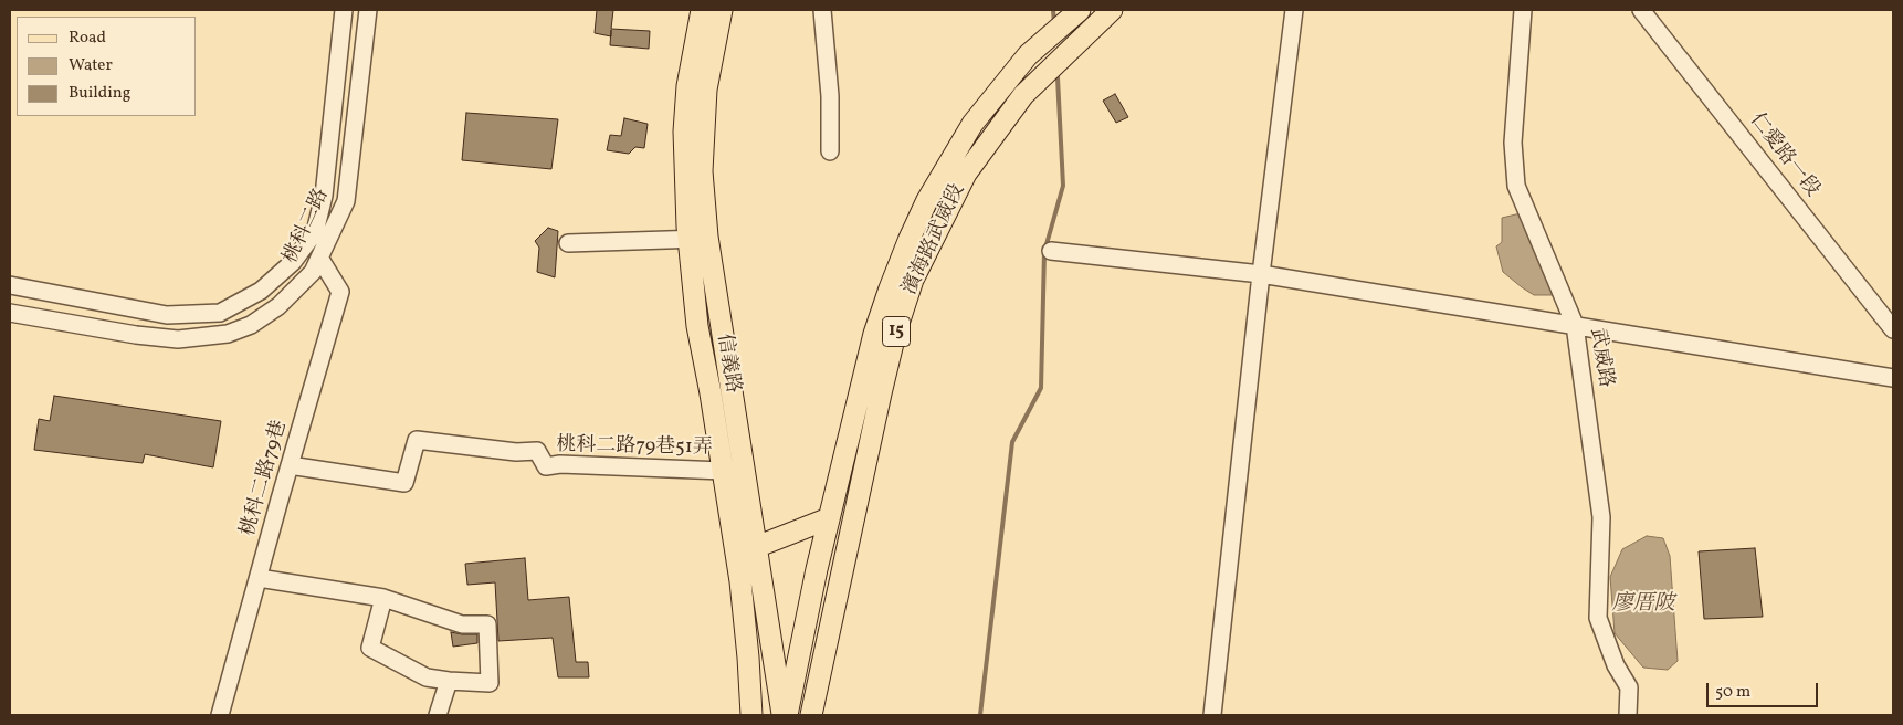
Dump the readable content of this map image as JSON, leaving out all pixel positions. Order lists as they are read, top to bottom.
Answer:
{
  "streets": {
    "main road": ["濱海路武威段", "15", "信義路"],
    "street": [
      "仁愛路一段",
      "桃科二路",
      "武威路",
      "桃科二路79巷51弄",
      "桃科二路79巷"
    ]
  },
  "crossings": [
    ["桃科二路", "桃科二路79巷"],
    ["信義路", "桃科二路79巷51弄"],
    ["桃科二路79巷51弄", "桃科二路79巷"]
  ],
  "water": ["廖厝陂"],
  "legend": ["Road", "Water", "Building"],
  "scale_bar": "50 m"
}
